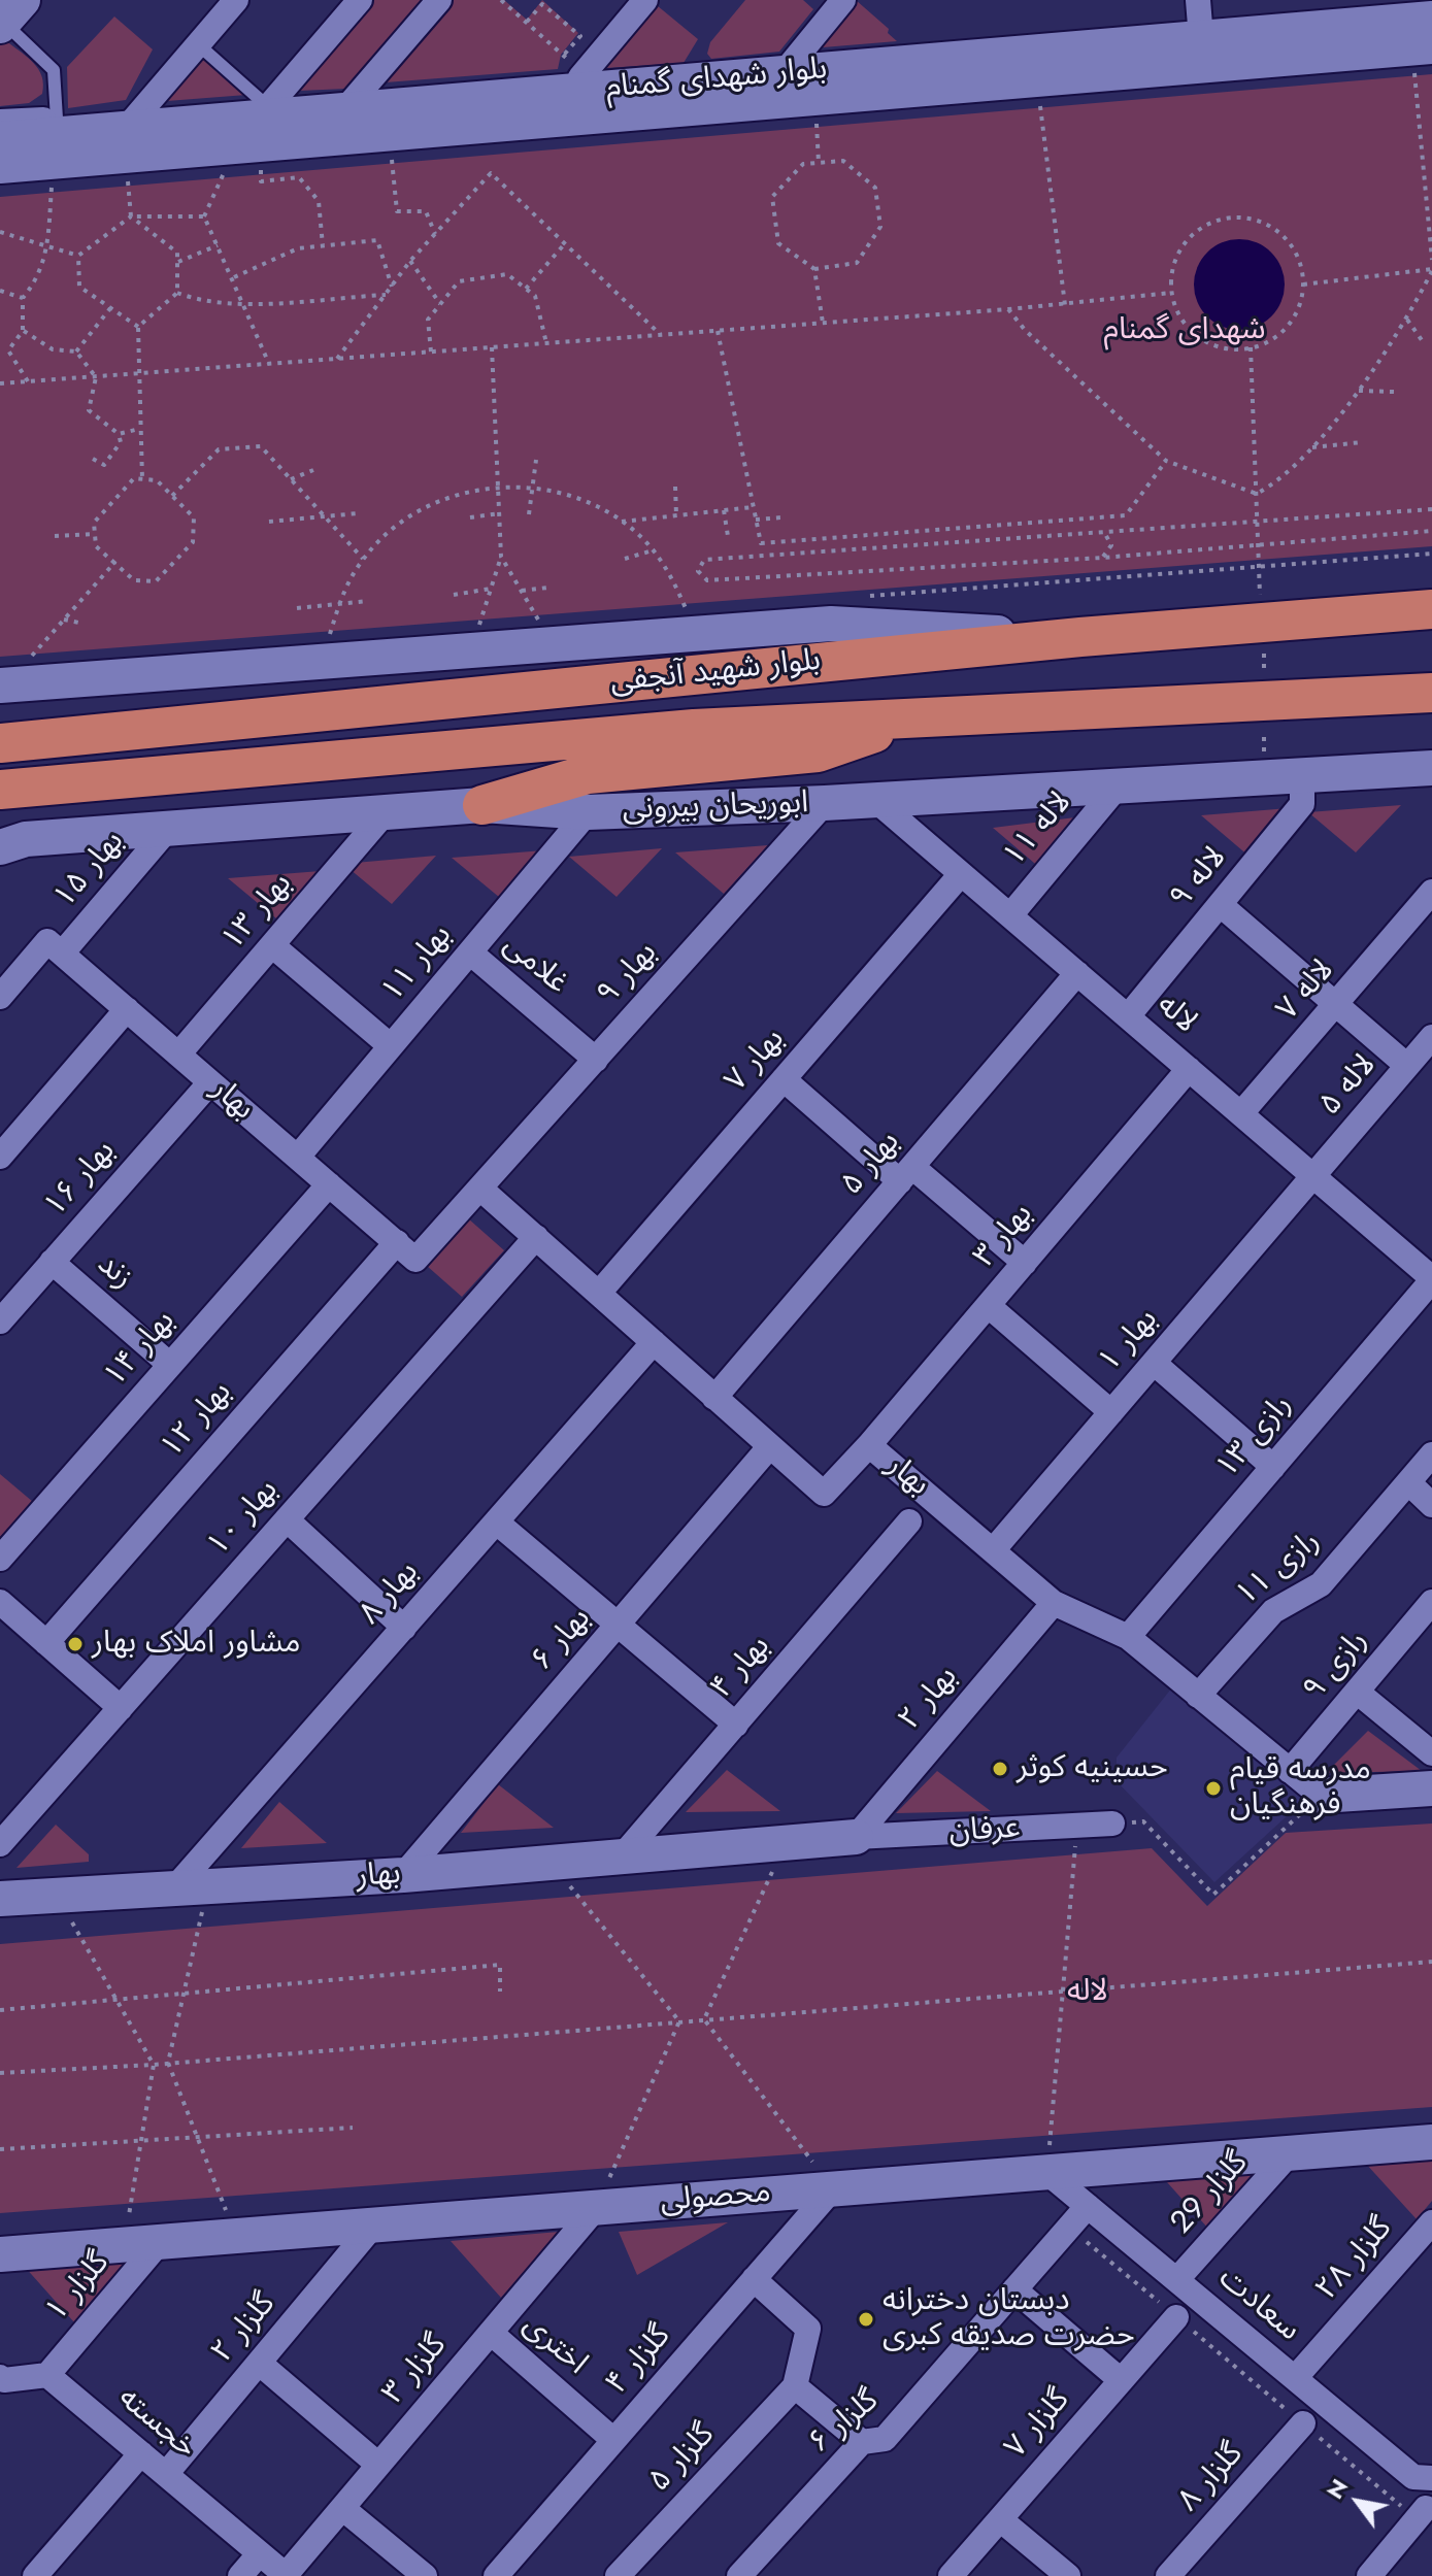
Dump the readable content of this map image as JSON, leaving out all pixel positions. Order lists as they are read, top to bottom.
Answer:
{
  "streets": {
    "main road": ["بلوار شهید آنجفی"],
    "street": [
      "بلوار شهدای گمنام",
      "ابوریحان بیرونی",
      "لاله ۱۱",
      "بهار ۱۵",
      "لاله ۹",
      "بهار ۱۳",
      "بهار ۱۱",
      "غلامی",
      "بهار ۹",
      "لاله ۷",
      "لاله",
      "بهار ۷",
      "لاله ۵",
      "بهار",
      "بهار ۵",
      "بهار ۱۶",
      "بهار ۳",
      "زند",
      "بهار ۱",
      "بهار ۱۴",
      "بهار ۱۲",
      "رازی ۱۳",
      "بهار ۱۰",
      "رازی ۱۱",
      "بهار ۸",
      "بهار ۶",
      "رازی ۹",
      "بهار ۴",
      "بهار ۲",
      "عرفان",
      "گلزار 29",
      "محصولی",
      "گلزار ۲۸",
      "گلزار ۱",
      "سعادت",
      "گلزار ۲",
      "اختری",
      "گلزار ۴",
      "گلزار ۳",
      "گلزار ۶",
      "خجسته",
      "گلزار ۷",
      "گلزار ۵",
      "گلزار ۸"
    ]
  },
  "crossings": [
    ["ابوریحان بیرونی", "لاله ۱۱"],
    ["ابوریحان بیرونی", "بهار ۱۵"],
    ["ابوریحان بیرونی", "لاله ۹"],
    ["ابوریحان بیرونی", "بهار ۱۳"],
    ["ابوریحان بیرونی", "بهار ۱۱"],
    ["ابوریحان بیرونی", "بهار ۹"],
    ["ابوریحان بیرونی", "لاله"],
    ["لاله ۱۱", "لاله"],
    ["بهار ۱۵", "بهار"],
    ["لاله ۹", "لاله"],
    ["بهار ۱۳", "بهار"],
    ["بهار ۱۱", "غلامی"],
    ["بهار ۱۱", "بهار"],
    ["غلامی", "بهار ۹"],
    ["بهار ۹", "بهار"],
    ["لاله ۷", "لاله"],
    ["لاله", "بهار ۷"],
    ["لاله", "لاله ۵"],
    ["لاله", "بهار ۵"],
    ["لاله", "بهار ۳"],
    ["لاله", "بهار ۱"],
    ["لاله", "رازی ۱۳"],
    ["بهار ۷", "بهار"],
    ["لاله ۵", "بهار ۱"],
    ["بهار", "بهار ۵"],
    ["بهار", "بهار ۱۶"],
    ["بهار", "بهار ۳"],
    ["بهار", "بهار ۱"],
    ["بهار", "بهار ۱۴"],
    ["بهار", "بهار ۱۲"],
    ["بهار", "رازی ۱۳"],
    ["بهار", "بهار ۱۰"],
    ["بهار", "رازی ۱۱"],
    ["بهار", "بهار ۸"],
    ["بهار", "بهار ۶"],
    ["بهار", "رازی ۹"],
    ["بهار", "بهار ۴"],
    ["بهار", "بهار ۲"],
    ["بهار", "عرفان"],
    ["بهار ۱۶", "زند"],
    ["زند", "بهار ۱۴"],
    ["بهار ۲", "عرفان"],
    ["گلزار 29", "محصولی"],
    ["گلزار 29", "سعادت"],
    ["محصولی", "گلزار ۱"],
    ["محصولی", "سعادت"],
    ["محصولی", "گلزار ۲"],
    ["محصولی", "گلزار ۴"],
    ["محصولی", "گلزار ۳"],
    ["گلزار ۲۸", "سعادت"],
    ["گلزار ۱", "خجسته"],
    ["سعادت", "گلزار ۶"],
    ["گلزار ۲", "خجسته"],
    ["اختری", "گلزار ۴"],
    ["اختری", "گلزار ۳"],
    ["گلزار ۳", "خجسته"]
  ],
  "parks": ["شهدای گمنام", "لاله"],
  "places": [
    "مشاور املاک بهار",
    "حسینیه کوثر",
    "مدرسه قیام فرهنگیان",
    "دبستان دخترانه حضرت صدیقه کبری"
  ],
  "north": "top left"
}
